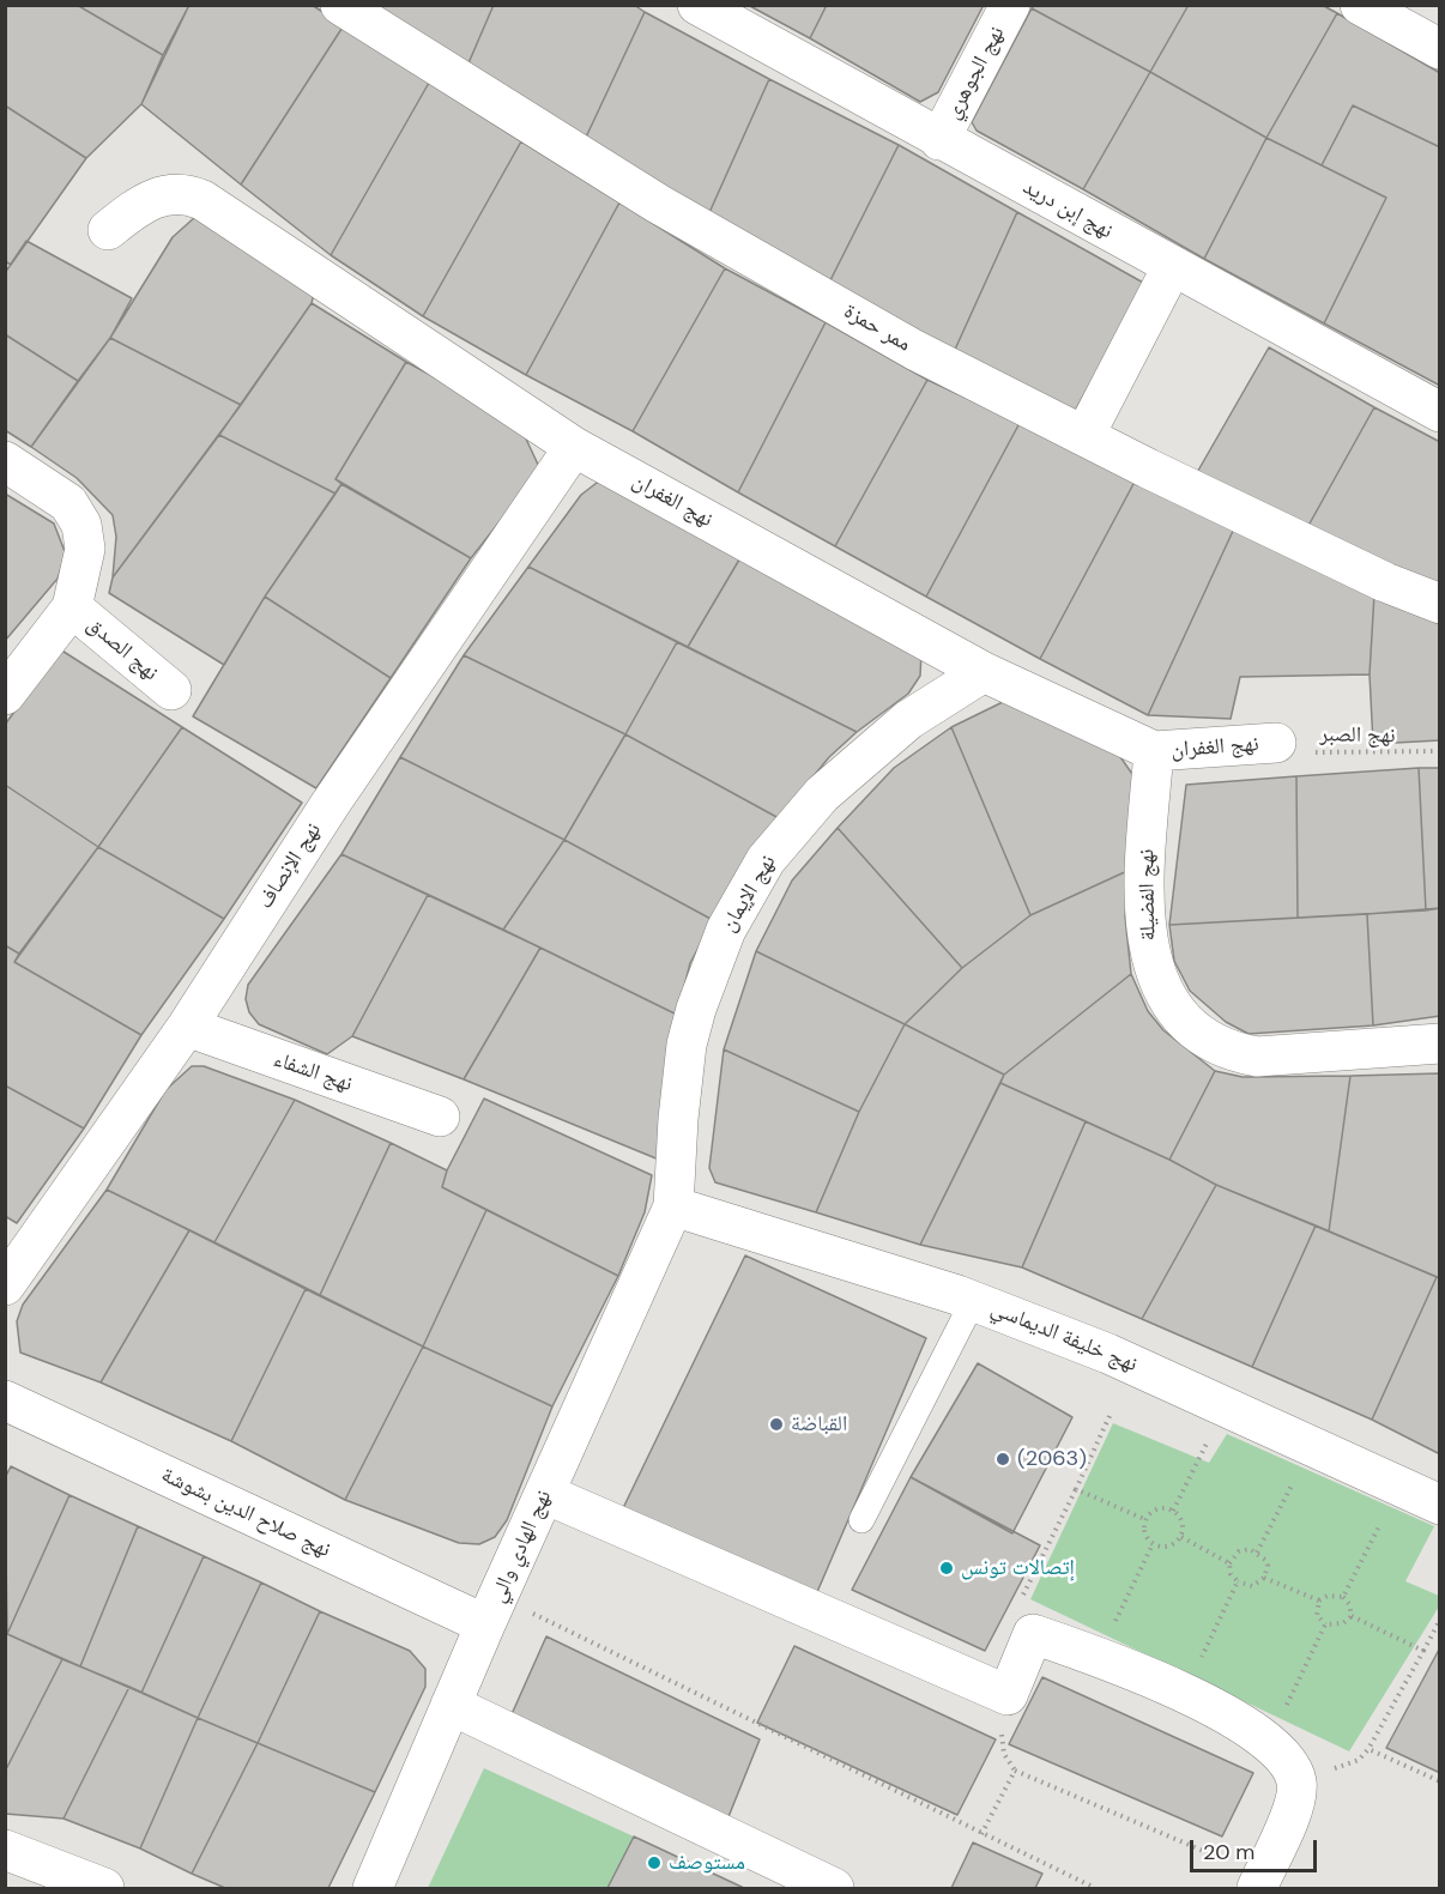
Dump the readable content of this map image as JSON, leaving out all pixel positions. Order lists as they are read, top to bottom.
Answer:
{
  "streets": {
    "street": [
      "نهج الجوهري",
      "نهج إبن دريد",
      "ممر حمزة",
      "نهج الغفران",
      "نهج الصدق",
      "نهج الإنصاف",
      "نهج الإيمان",
      "نهج الفضيلة",
      "نهج الشفاء",
      "نهج خليفة الديماسي",
      "نهج صلاح الدين بشوشة",
      "نهج الهادي والي"
    ],
    "path": ["نهج الصبر"]
  },
  "crossings": [
    ["نهج الجوهري", "نهج إبن دريد"],
    ["نهج الغفران", "نهج الصبر"],
    ["نهج الغفران", "نهج الإنصاف"],
    ["نهج الغفران", "نهج الإيمان"],
    ["نهج الغفران", "نهج الفضيلة"],
    ["نهج الإنصاف", "نهج الشفاء"],
    ["نهج الإيمان", "نهج خليفة الديماسي"],
    ["نهج الإيمان", "نهج الهادي والي"],
    ["نهج خليفة الديماسي", "نهج الهادي والي"],
    ["نهج صلاح الدين بشوشة", "نهج الهادي والي"]
  ],
  "places": [
    "القباضة",
    "(2063)",
    "إتصالات تونس",
    "مستوصف"
  ],
  "scale_bar": "20 m"
}
